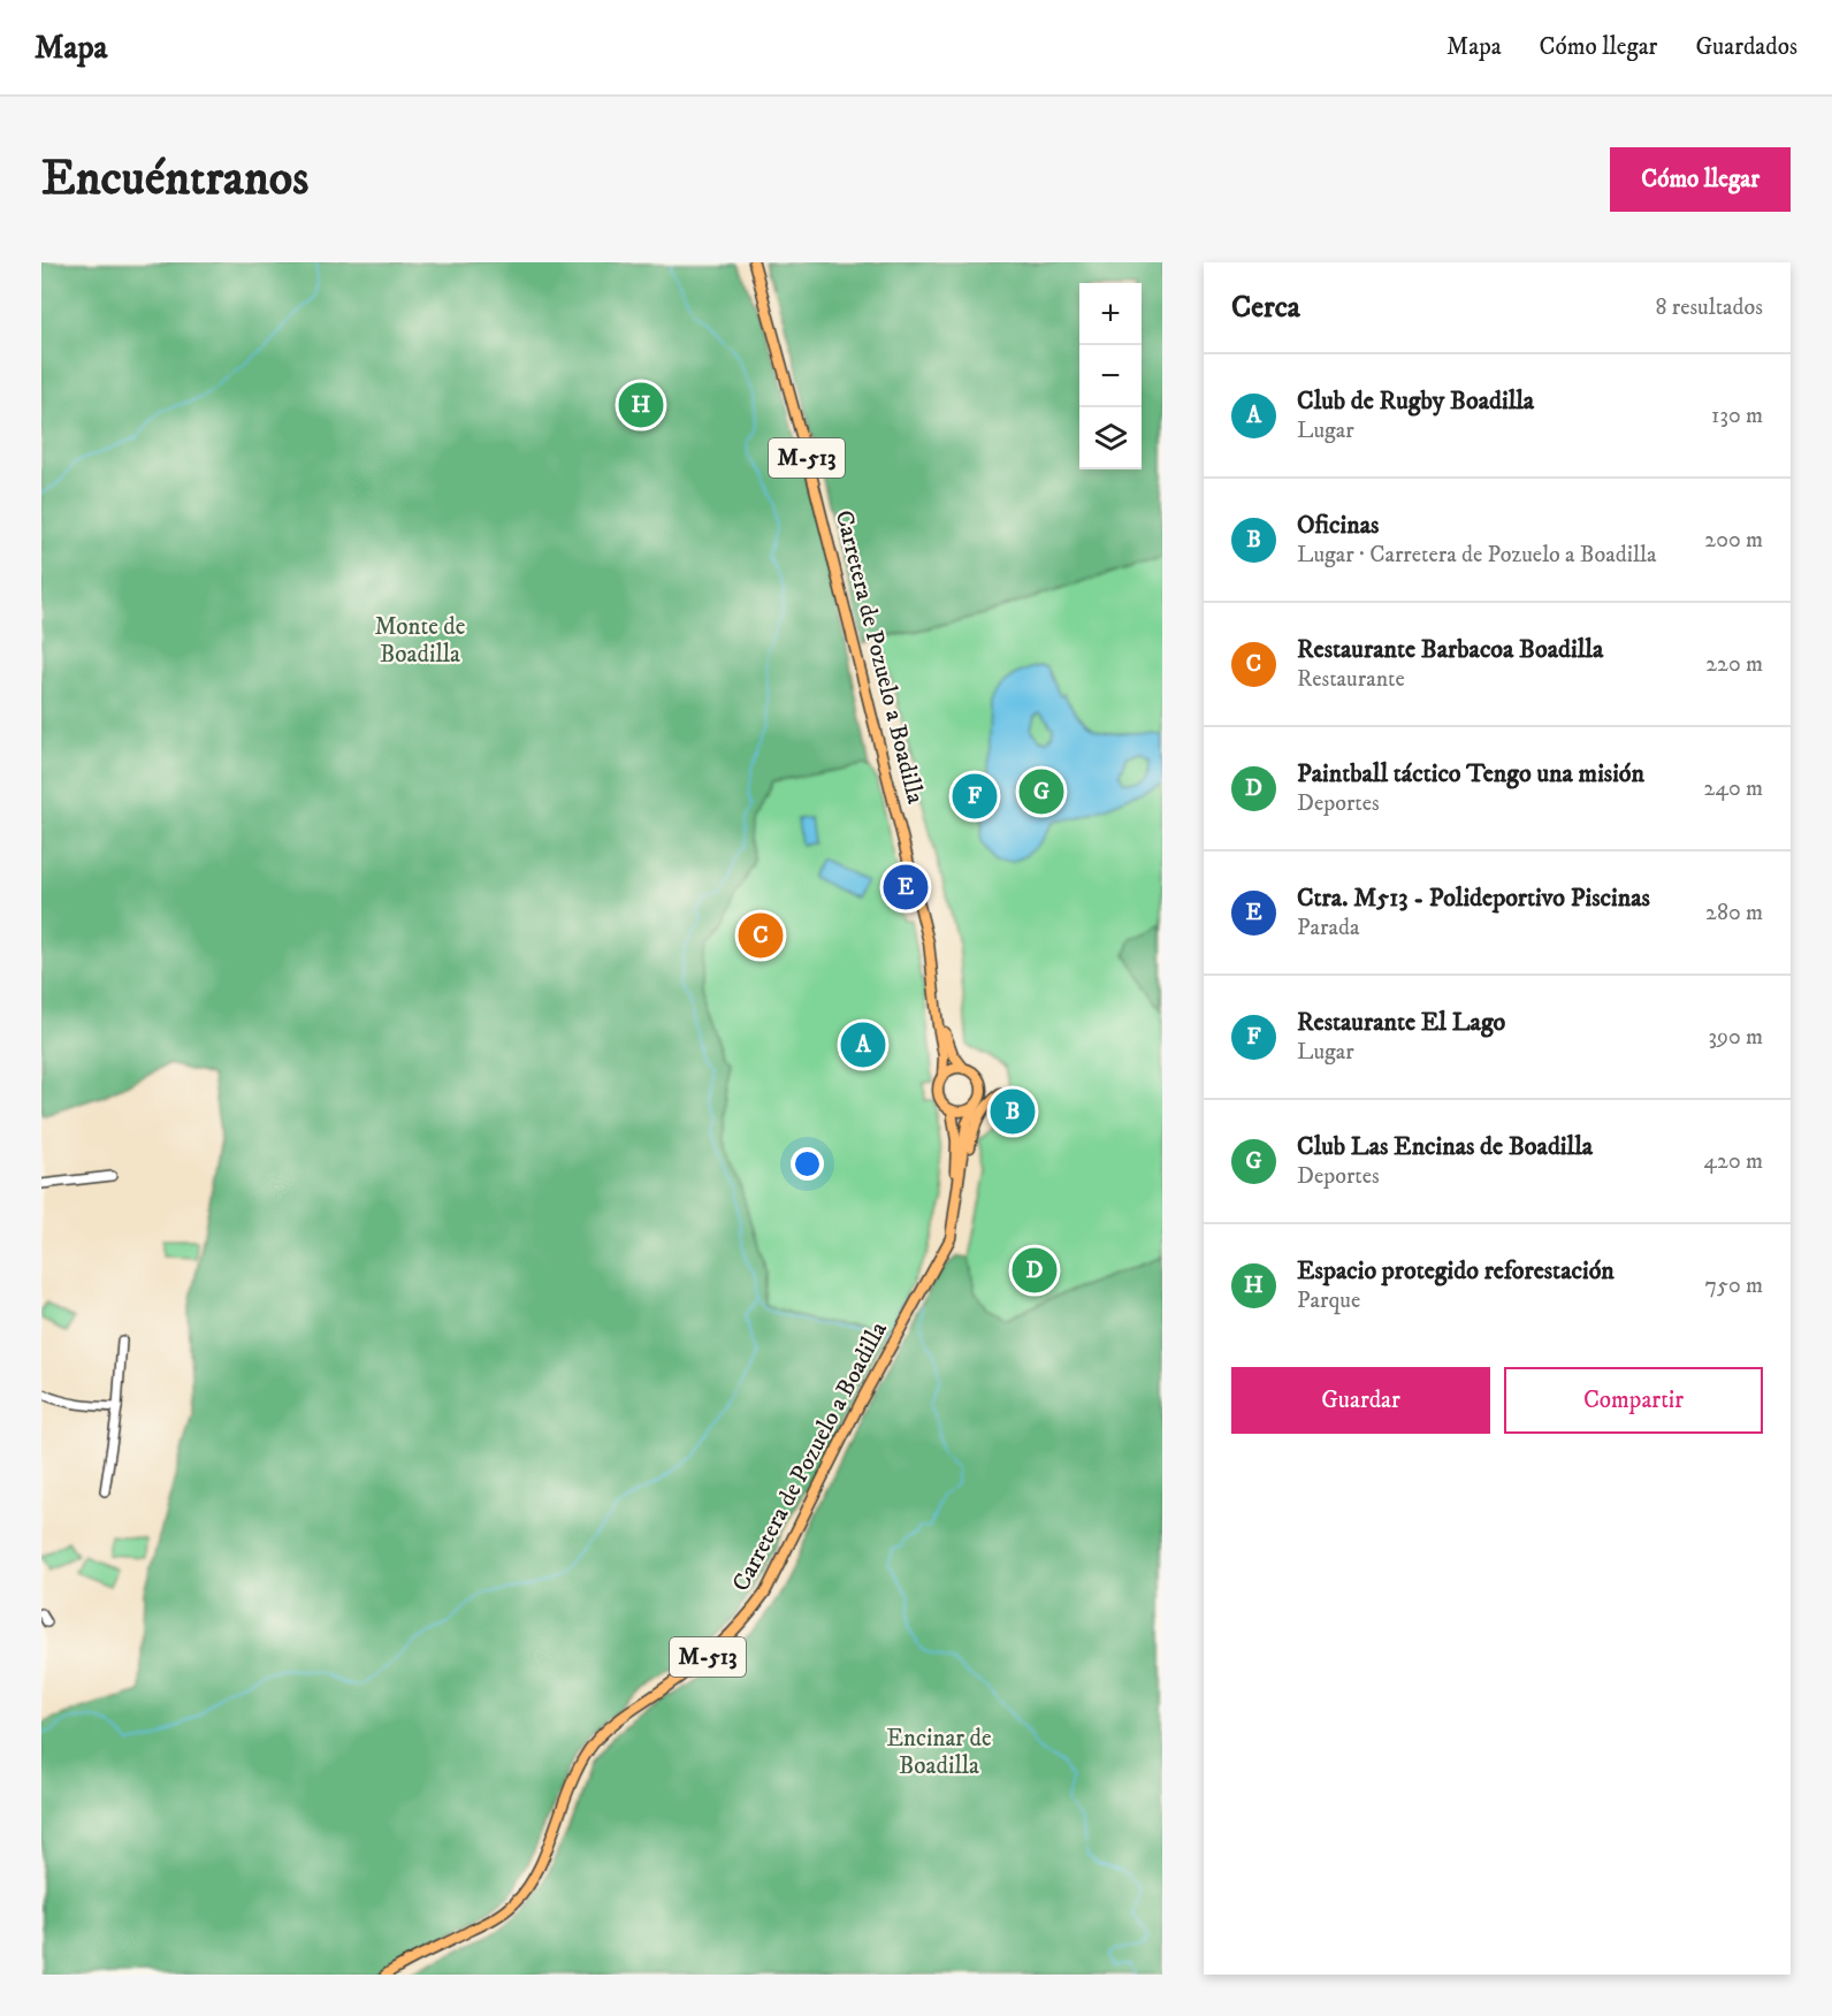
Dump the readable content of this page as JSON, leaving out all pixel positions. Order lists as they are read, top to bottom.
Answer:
{
  "streets": {
    "main road": ["M-513", "Carretera de Pozuelo a Boadilla"]
  },
  "crossings": [
    ["M-513", "Carretera de Pozuelo a Boadilla"]
  ],
  "parks": ["Monte de Boadilla", "Encinar de Boadilla"],
  "page": {
    "header": "Mapa",
    "nav": ["Mapa", "Cómo llegar", "Guardados"],
    "buttons": [
      "Cómo llegar",
      ["Guardar", "Compartir"]
    ],
    "title": "Encuéntranos",
    "heading": ["Cerca", "8 resultados"],
    "map_buttons": ["+", "−"],
    "list": [
      {
        "mark": "A",
        "name": "Club de Rugby Boadilla",
        "note": "Lugar",
        "value": "130 m"
      },
      {
        "mark": "B",
        "name": "Oficinas",
        "note": "Lugar · Carretera de Pozuelo a Boadilla",
        "value": "200 m"
      },
      {
        "mark": "C",
        "name": "Restaurante Barbacoa Boadilla",
        "note": "Restaurante",
        "value": "220 m"
      },
      {
        "mark": "D",
        "name": "Paintball táctico Tengo una misión",
        "note": "Deportes",
        "value": "240 m"
      },
      {
        "mark": "E",
        "name": "Ctra. M513 - Polideportivo Piscinas",
        "note": "Parada",
        "value": "280 m"
      },
      {
        "mark": "F",
        "name": "Restaurante El Lago",
        "note": "Lugar",
        "value": "390 m"
      },
      {
        "mark": "G",
        "name": "Club Las Encinas de Boadilla",
        "note": "Deportes",
        "value": "420 m"
      },
      {
        "mark": "H",
        "name": "Espacio protegido reforestación",
        "note": "Parque",
        "value": "750 m"
      }
    ],
    "pins": [
      "H",
      "G",
      "F",
      "E",
      "C",
      "A",
      "B",
      "D"
    ]
  }
}
